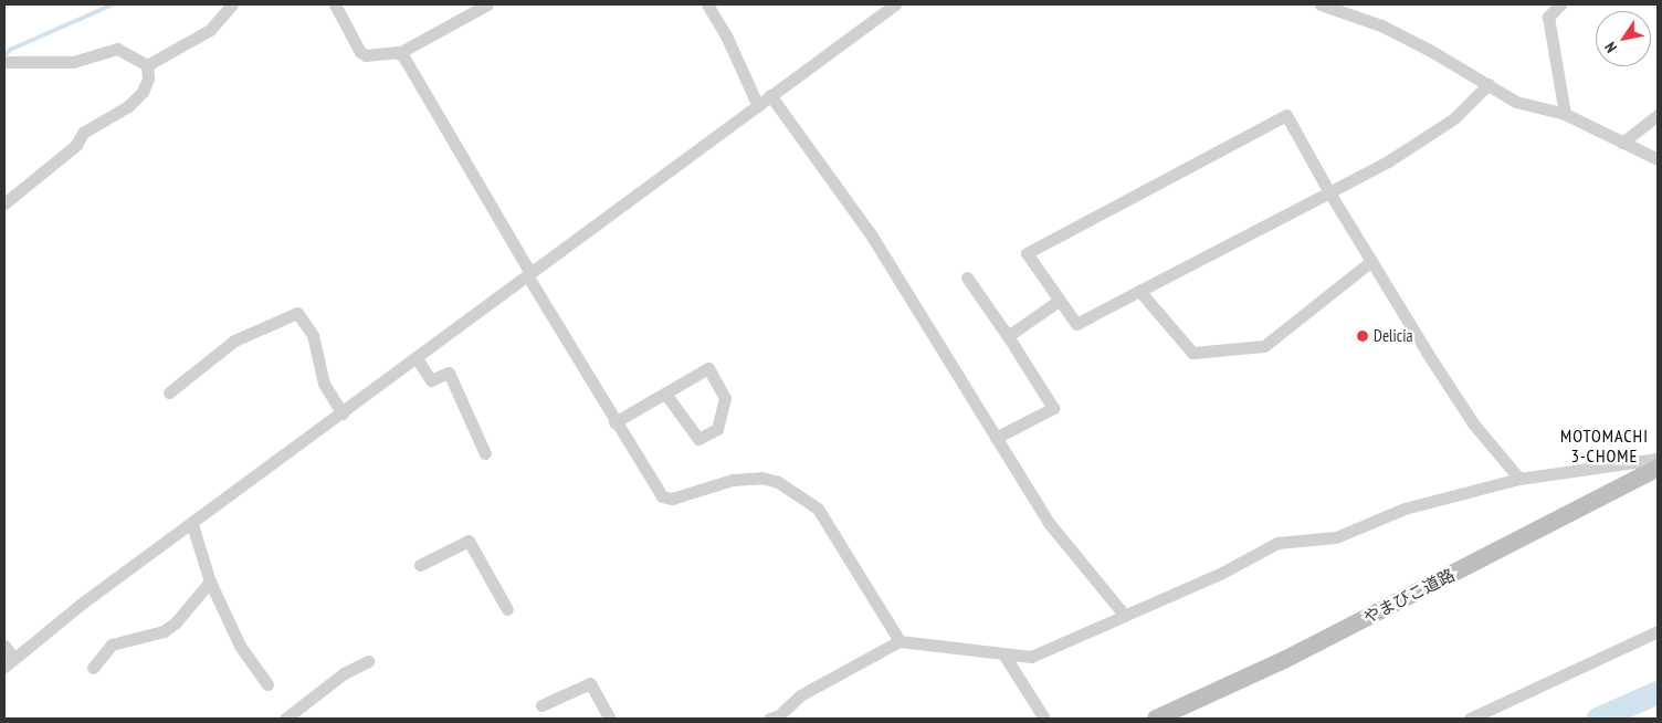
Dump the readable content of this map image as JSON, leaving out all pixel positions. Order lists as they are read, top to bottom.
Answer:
{
  "streets": {
    "street": ["やまびこ道路"]
  },
  "districts": ["MOTOMACHI 3-CHOME"],
  "places": ["Delicia"],
  "north": "bottom left"
}
